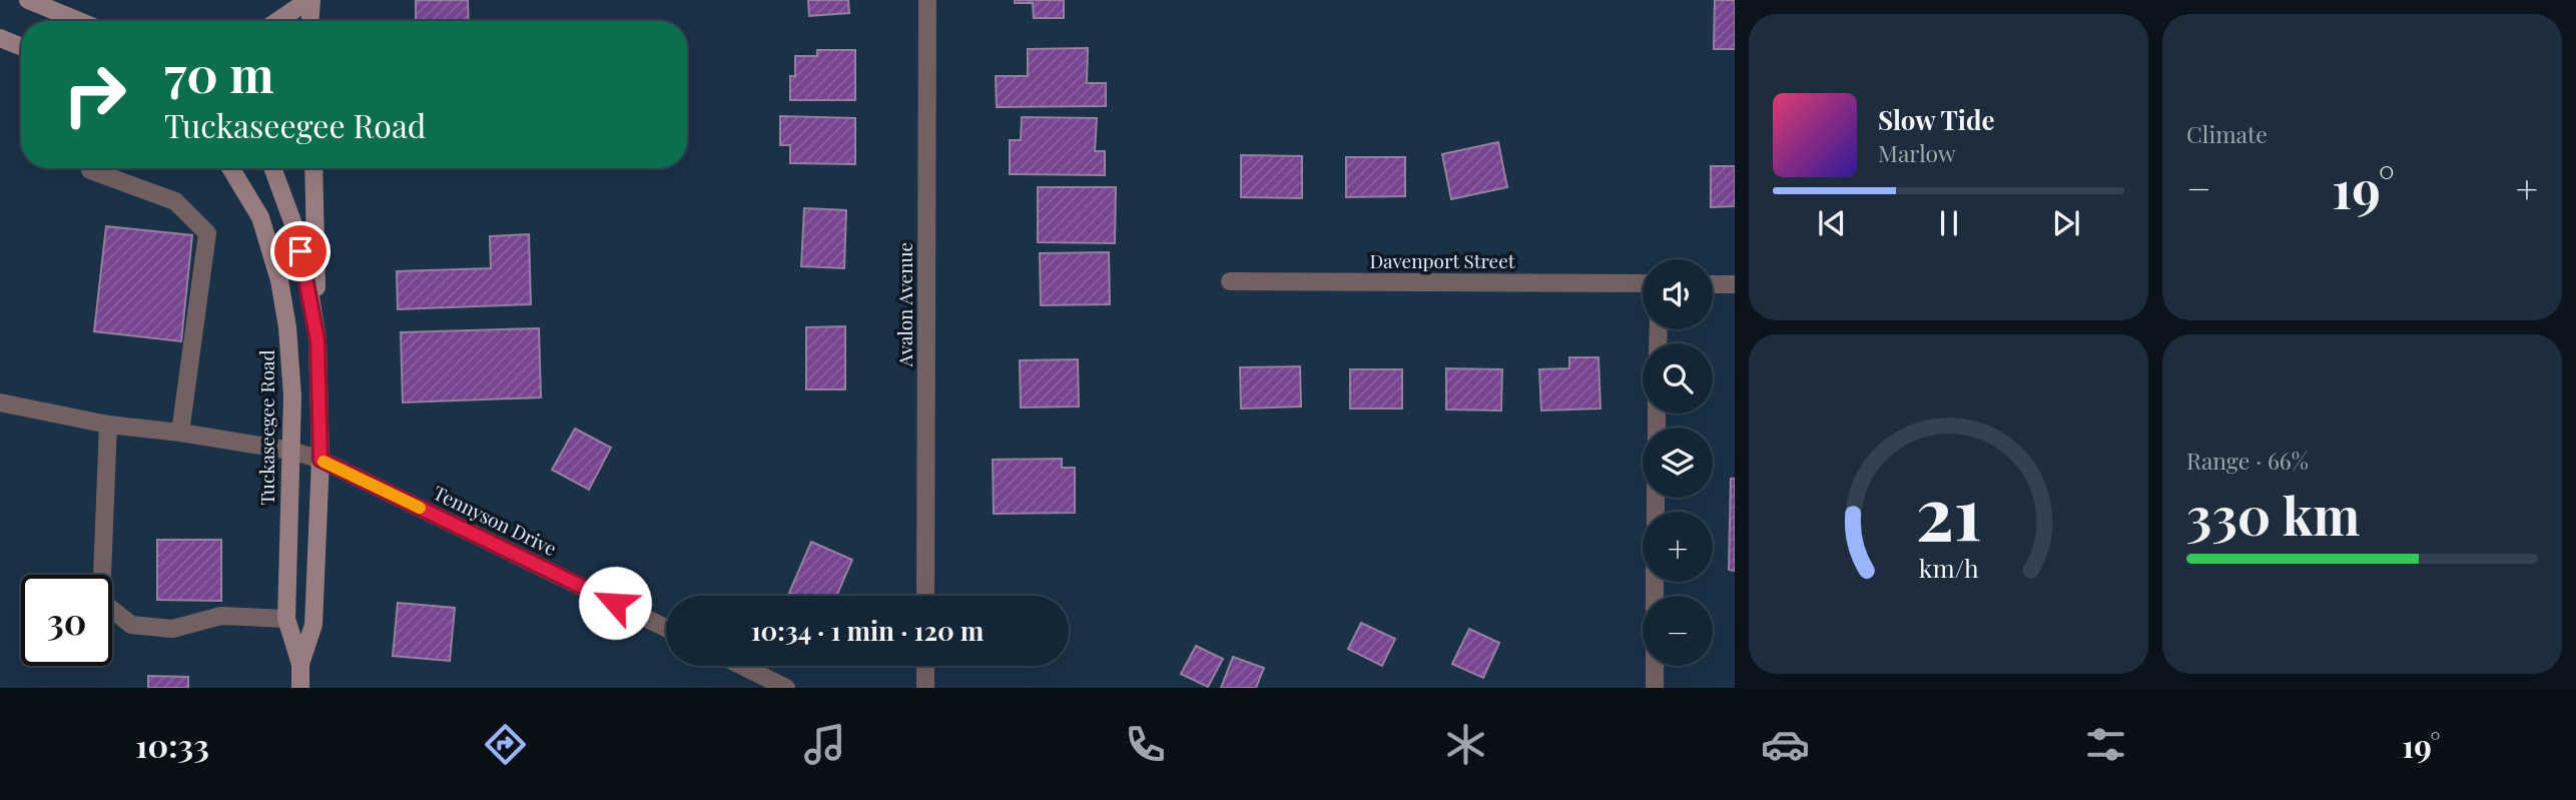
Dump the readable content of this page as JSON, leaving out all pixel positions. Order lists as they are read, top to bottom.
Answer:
{
  "streets": {
    "main road": ["Tuckaseegee Road"],
    "street": ["Davenport Street", "Avalon Avenue", "Tennyson Drive"]
  },
  "crossings": [
    ["Tuckaseegee Road", "Tennyson Drive"]
  ],
  "page": {
    "tile": [
      "Climate",
      ["Range · 66%", "330 km"]
    ],
    "turn": ["70 m", "Tuckaseegee Road"],
    "song": ["Slow Tide", "Marlow"],
    "heat": ["−", "19°", "+"],
    "map_buttons": ["+", "−"],
    "limit": "30",
    "trip": "10:34 · 1 min · 120 m",
    "tabs": ["10:33", "19°"],
    "gauge": ["21", "km/h"]
  }
}
